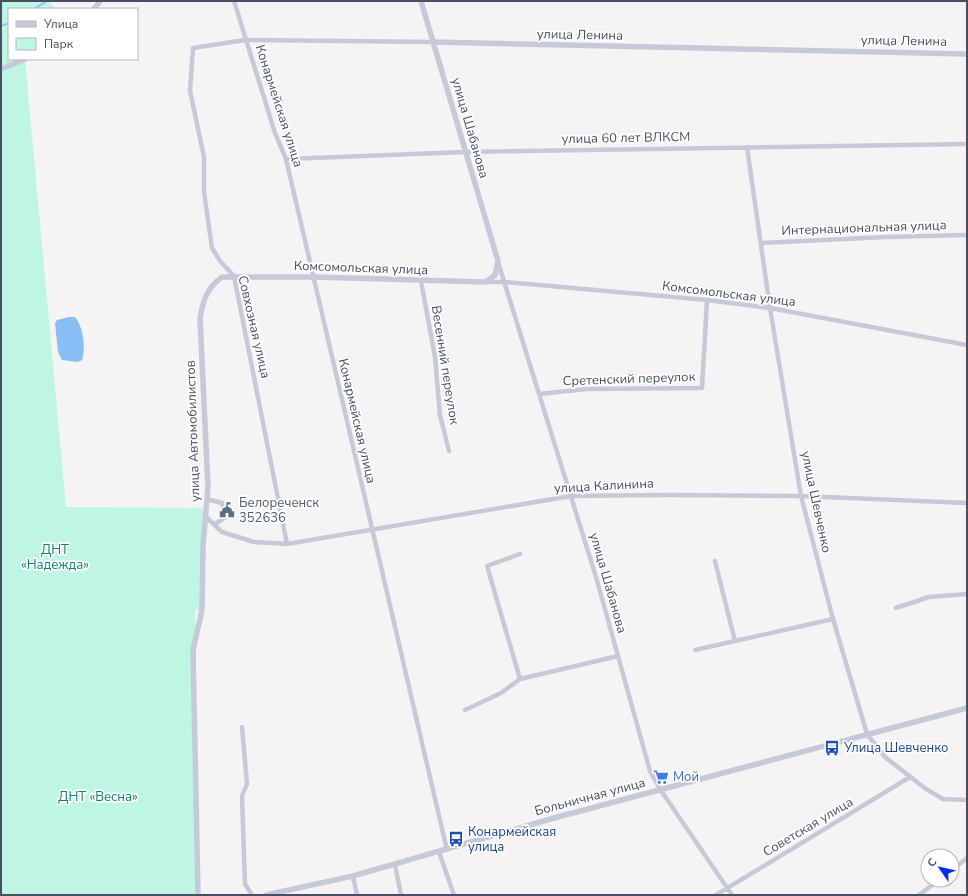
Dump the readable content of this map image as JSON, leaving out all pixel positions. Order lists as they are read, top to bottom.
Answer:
{
  "streets": {
    "street": [
      "улица Ленина",
      "Конармейская улица",
      "улица Шабанова",
      "улица 60 лет ВЛКСМ",
      "Интернациональная улица",
      "Комсомольская улица",
      "Совхозная улица",
      "Весенний переулок",
      "Сретенский переулок",
      "улица Автомобилистов",
      "улица Калинина",
      "улица Шевченко",
      "Больничная улица",
      "Советская улица"
    ]
  },
  "crossings": [
    ["улица Ленина", "Конармейская улица"],
    ["улица Ленина", "улица Шабанова"],
    ["улица Ленина", "Совхозная улица"],
    ["Конармейская улица", "улица 60 лет ВЛКСМ"],
    ["Конармейская улица", "Комсомольская улица"],
    ["Конармейская улица", "улица Калинина"],
    ["Конармейская улица", "Больничная улица"],
    ["улица Шабанова", "улица 60 лет ВЛКСМ"],
    ["улица Шабанова", "Комсомольская улица"],
    ["улица Шабанова", "Сретенский переулок"],
    ["улица Шабанова", "улица Калинина"],
    ["улица Шабанова", "Больничная улица"],
    ["улица Шабанова", "Советская улица"],
    ["улица 60 лет ВЛКСМ", "улица Шевченко"],
    ["Интернациональная улица", "улица Шевченко"],
    ["Комсомольская улица", "Совхозная улица"],
    ["Комсомольская улица", "Весенний переулок"],
    ["Комсомольская улица", "Сретенский переулок"],
    ["Комсомольская улица", "улица Автомобилистов"],
    ["Комсомольская улица", "улица Шевченко"],
    ["Совхозная улица", "улица Автомобилистов"],
    ["Совхозная улица", "улица Калинина"],
    ["улица Автомобилистов", "улица Калинина"],
    ["улица Калинина", "улица Шевченко"],
    ["улица Шевченко", "Больничная улица"],
    ["улица Шевченко", "Советская улица"]
  ],
  "parks": ["ДНТ «Надежда»", "ДНТ «Весна»"],
  "places": {
    "public building": ["Белореченск 352636"],
    "bus stop": ["Улица Шевченко", "Конармейская улица"],
    "supermarket": ["Мой"]
  },
  "legend": ["Улица", "Парк"],
  "north": "top left"
}
